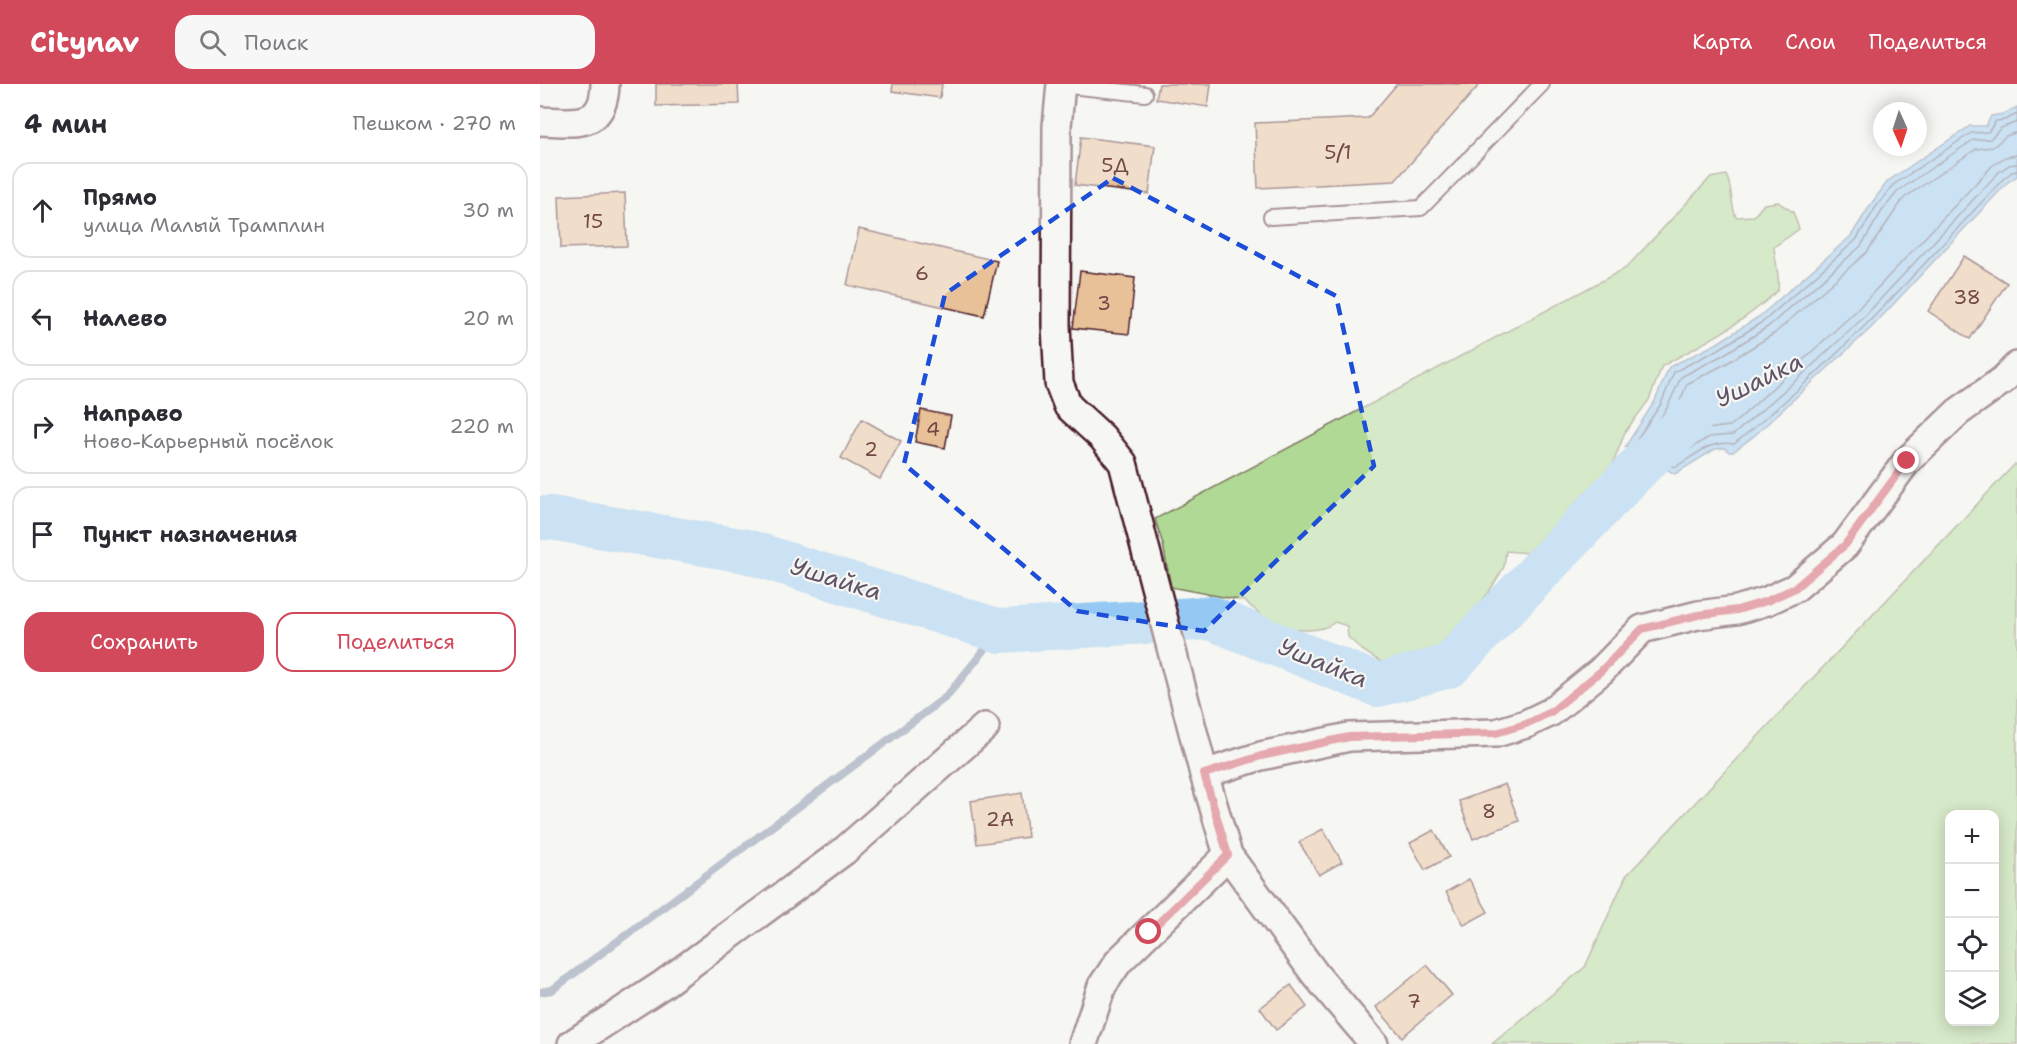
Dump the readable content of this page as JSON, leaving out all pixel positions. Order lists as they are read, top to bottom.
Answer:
{
  "water": ["Ушайка"],
  "house_numbers": [
    "5/1",
    "5Д",
    "15",
    "6",
    "38",
    "3",
    "4",
    "2",
    "8",
    "2А",
    "7"
  ],
  "north": "bottom",
  "page": {
    "header": "Citynav",
    "search": "Поиск",
    "nav": ["Карта", "Слои", "Поделиться"],
    "heading": ["4 мин", "Пешком · 270 m"],
    "list": [
      ["Прямо", "улица Малый Трамплин", "30 m"],
      ["Налево", "20 m"],
      ["Направо", "Ново-Карьерный посёлок", "220 m"],
      "Пункт назначения"
    ],
    "buttons": ["Сохранить", "Поделиться"],
    "map_buttons": ["+", "−"]
  }
}
